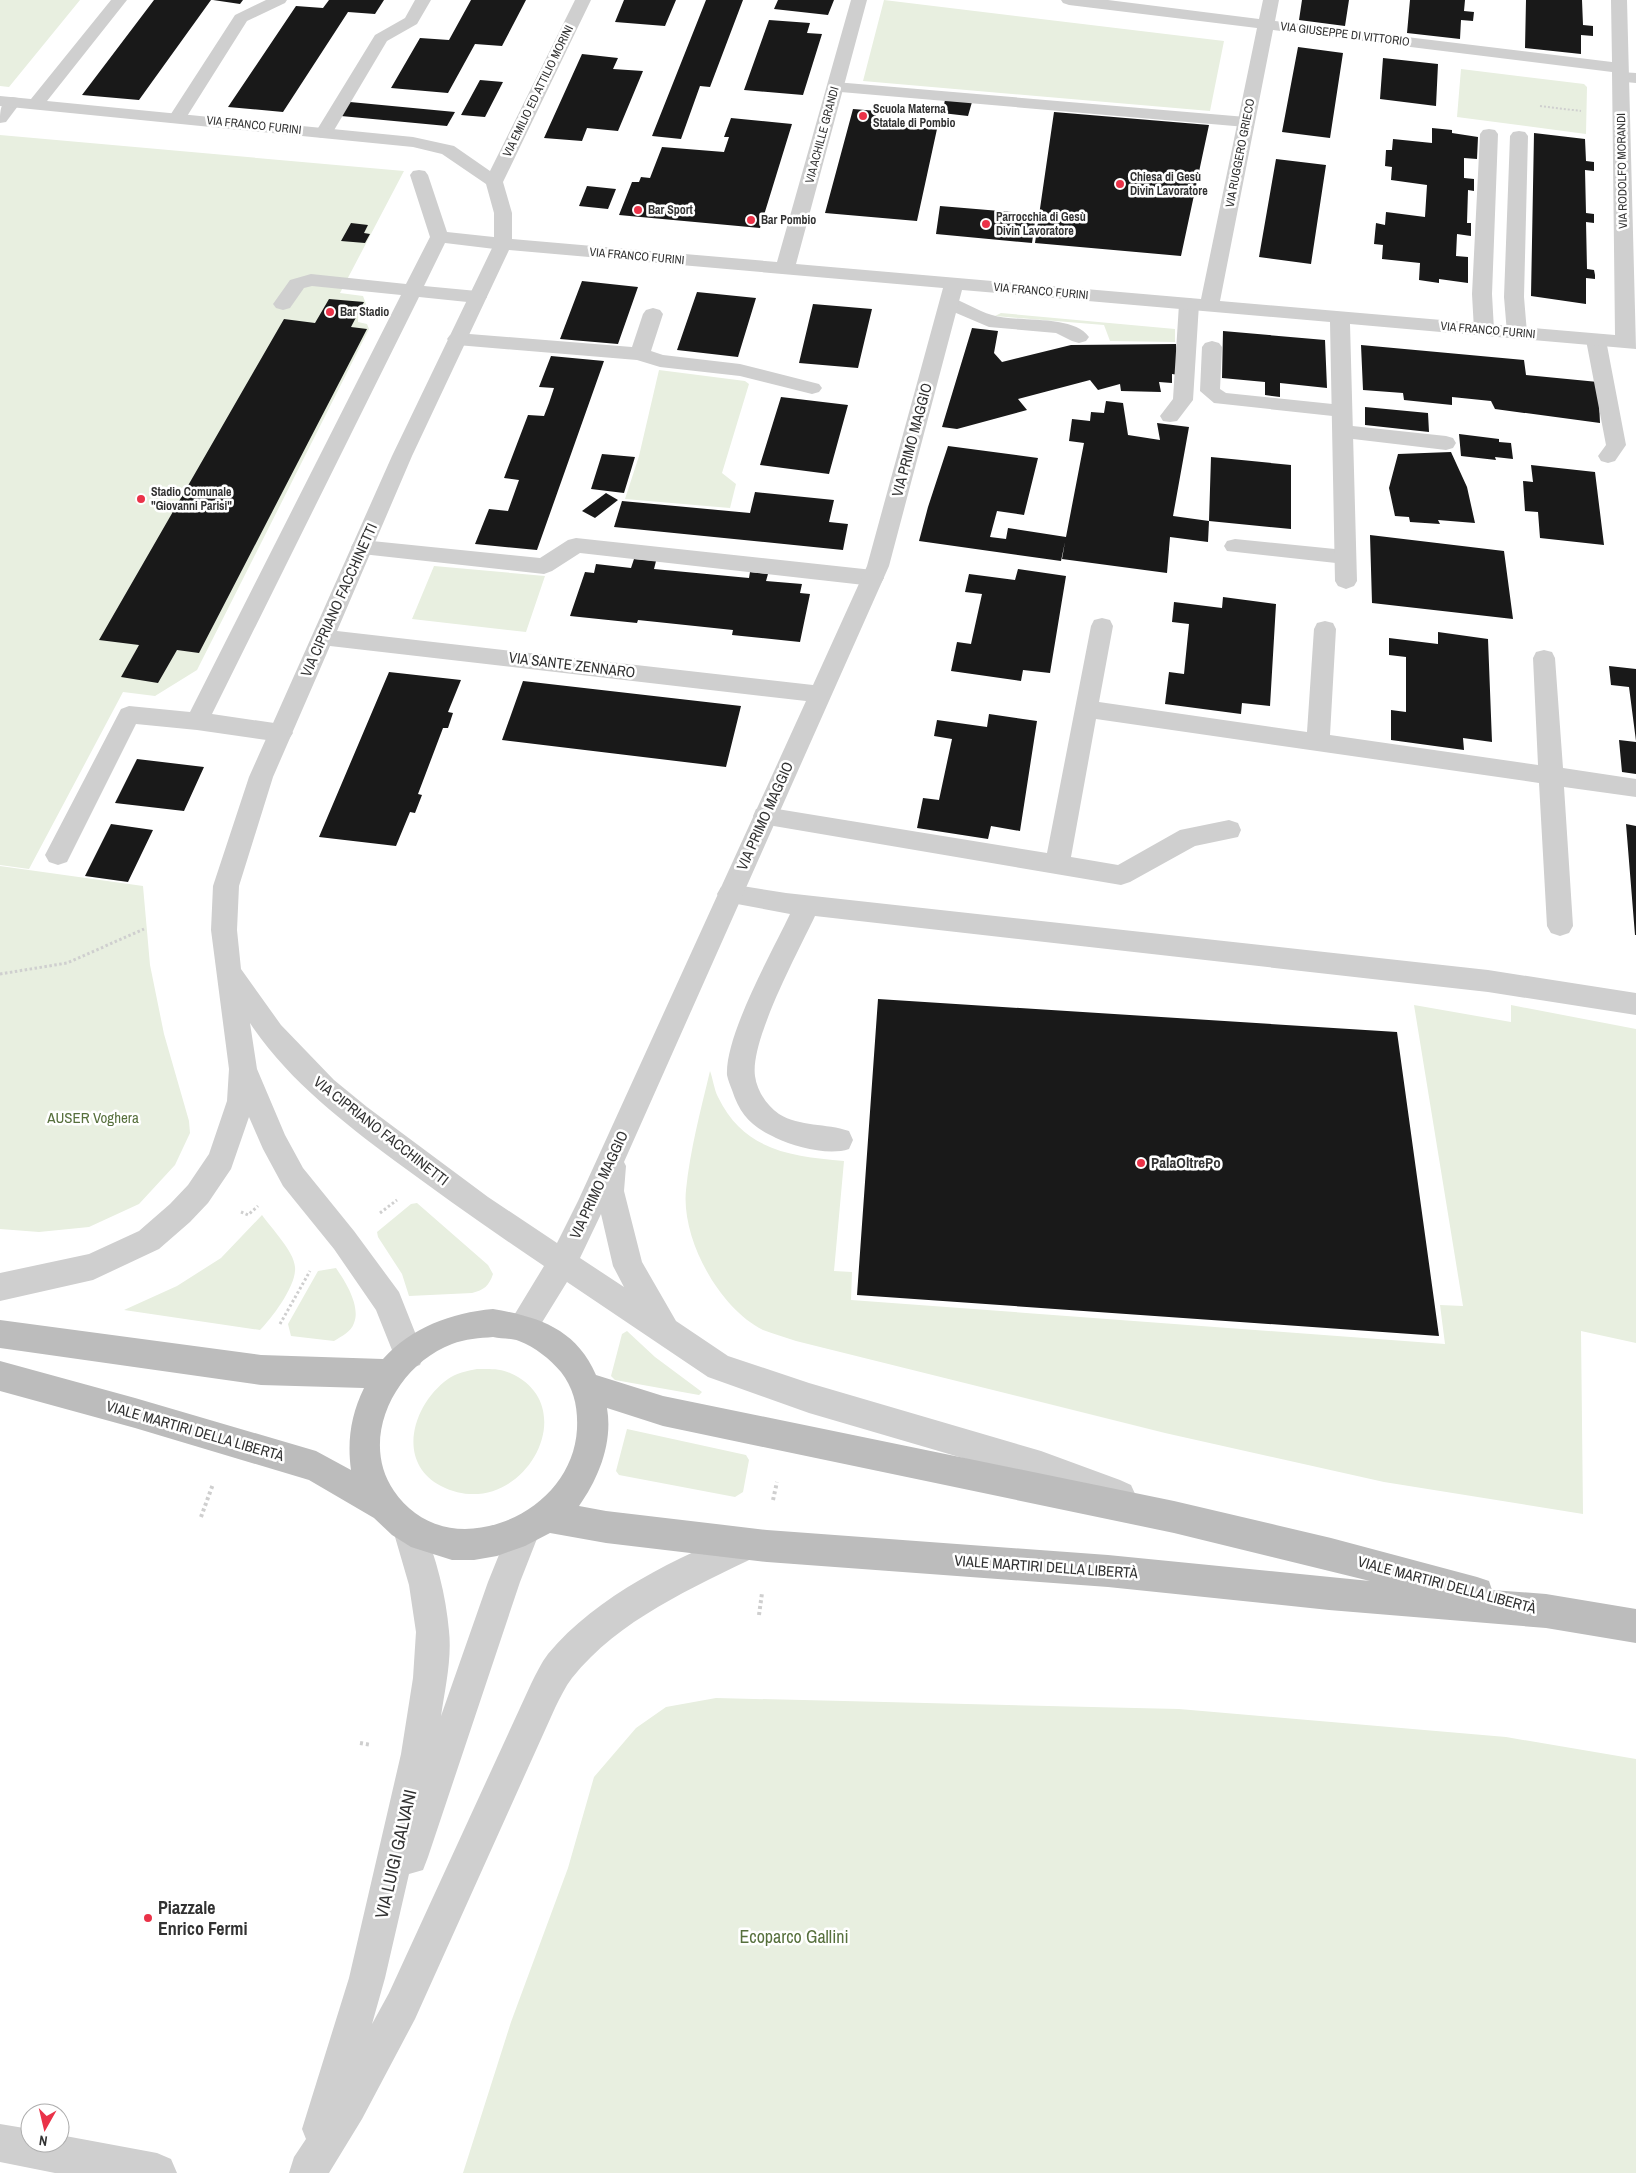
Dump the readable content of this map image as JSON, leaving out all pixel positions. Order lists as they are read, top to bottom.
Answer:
{
  "streets": {
    "main road": ["VIALE MARTIRI DELLA LIBERTÀ"],
    "street": [
      "VIA GIUSEPPE DI VITTORIO",
      "VIA EMILIO ED ATTILIO MORINI",
      "VIA FRANCO FURINI",
      "VIA ACHILLE GRANDI",
      "VIA RUGGERO GRIECO",
      "VIA RODOLFO MORANDI",
      "VIA PRIMO MAGGIO",
      "VIA CIPRIANO FACCHINETTI",
      "VIA SANTE ZENNARO",
      "VIA LUIGI GALVANI"
    ]
  },
  "crossings": [
    ["VIA GIUSEPPE DI VITTORIO", "VIA RUGGERO GRIECO"],
    ["VIA GIUSEPPE DI VITTORIO", "VIA RODOLFO MORANDI"],
    ["VIA EMILIO ED ATTILIO MORINI", "VIA FRANCO FURINI"],
    ["VIA FRANCO FURINI", "VIA ACHILLE GRANDI"],
    ["VIA FRANCO FURINI", "VIA RUGGERO GRIECO"],
    ["VIA FRANCO FURINI", "VIA RODOLFO MORANDI"],
    ["VIA FRANCO FURINI", "VIA PRIMO MAGGIO"],
    ["VIA FRANCO FURINI", "VIA CIPRIANO FACCHINETTI"],
    ["VIA PRIMO MAGGIO", "VIA CIPRIANO FACCHINETTI"],
    ["VIA PRIMO MAGGIO", "VIA SANTE ZENNARO"],
    ["VIA PRIMO MAGGIO", "VIALE MARTIRI DELLA LIBERTÀ"],
    ["VIA CIPRIANO FACCHINETTI", "VIA SANTE ZENNARO"],
    ["VIA CIPRIANO FACCHINETTI", "VIALE MARTIRI DELLA LIBERTÀ"],
    ["VIALE MARTIRI DELLA LIBERTÀ", "VIA LUIGI GALVANI"]
  ],
  "parks": ["AUSER Voghera", "Ecoparco Gallini"],
  "places": [
    "Scuola Materna Statale di Pombio",
    "Chiesa di Gesù Divin Lavoratore",
    "Bar Sport",
    "Bar Pombio",
    "Parrocchia di Gesù Divin Lavoratore",
    "Bar Stadio",
    "Stadio Comunale \"Giovanni Parisi\"",
    "PalaOltrePo",
    "Piazzale Enrico Fermi"
  ],
  "north": "bottom"
}
